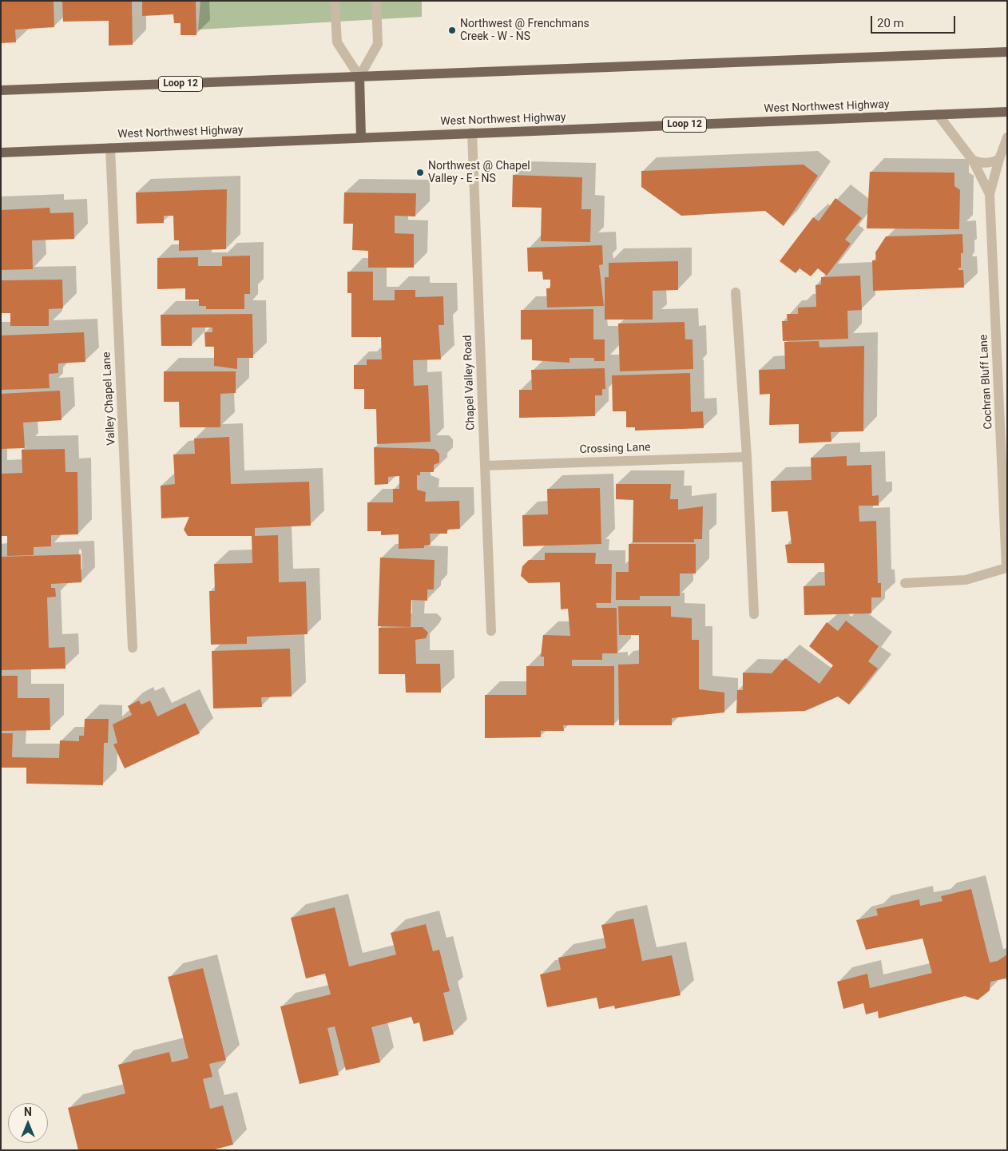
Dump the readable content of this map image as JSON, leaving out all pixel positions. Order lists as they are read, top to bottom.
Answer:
{
  "streets": {
    "main road": ["Loop 12", "West Northwest Highway"],
    "street": [
      "Cochran Bluff Lane",
      "Chapel Valley Road",
      "Valley Chapel Lane",
      "Crossing Lane"
    ]
  },
  "crossings": [
    ["West Northwest Highway", "Cochran Bluff Lane"],
    ["West Northwest Highway", "Chapel Valley Road"],
    ["West Northwest Highway", "Valley Chapel Lane"],
    ["Chapel Valley Road", "Crossing Lane"]
  ],
  "places": ["Northwest @ Frenchmans Creek - W - NS", "Northwest @ Chapel Valley - E - NS"],
  "scale_bar": "20 m",
  "north": "top"
}
